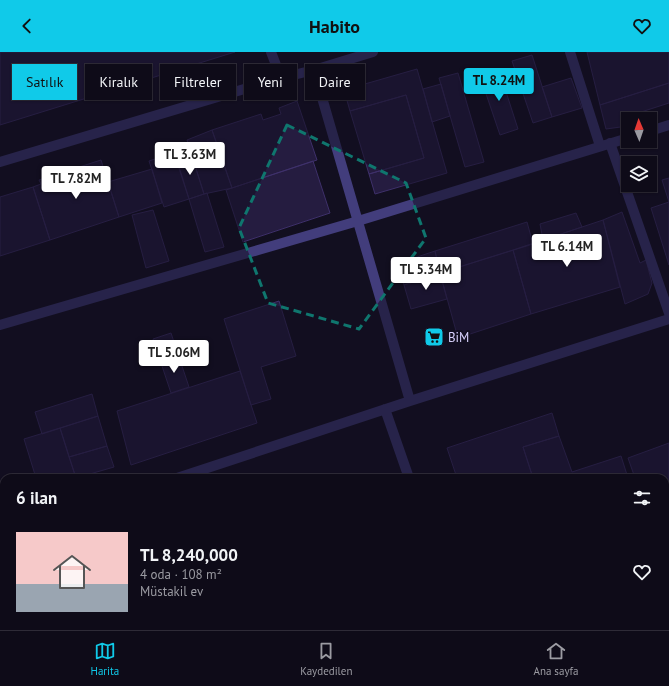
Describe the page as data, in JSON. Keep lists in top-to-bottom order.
{
  "places": {
    "supermarket": ["BiM"]
  },
  "north": "top",
  "page": {
    "header": "Habito",
    "chip": [
      "Satılık",
      "Kiralık",
      "Filtreler",
      "Yeni",
      "Daire"
    ],
    "price": [
      "TL 8.24M",
      "TL 3.63M",
      "TL 7.82M",
      "TL 6.14M",
      "TL 5.34M",
      "TL 5.06M"
    ],
    "heading": "6 ilan",
    "list": [
      {
        "name": "TL 8,240,000",
        "note": "4 oda · 108 m² · Müstakil ev"
      }
    ],
    "tabs": ["Harita", "Kaydedilen", "Ana sayfa"]
  }
}
